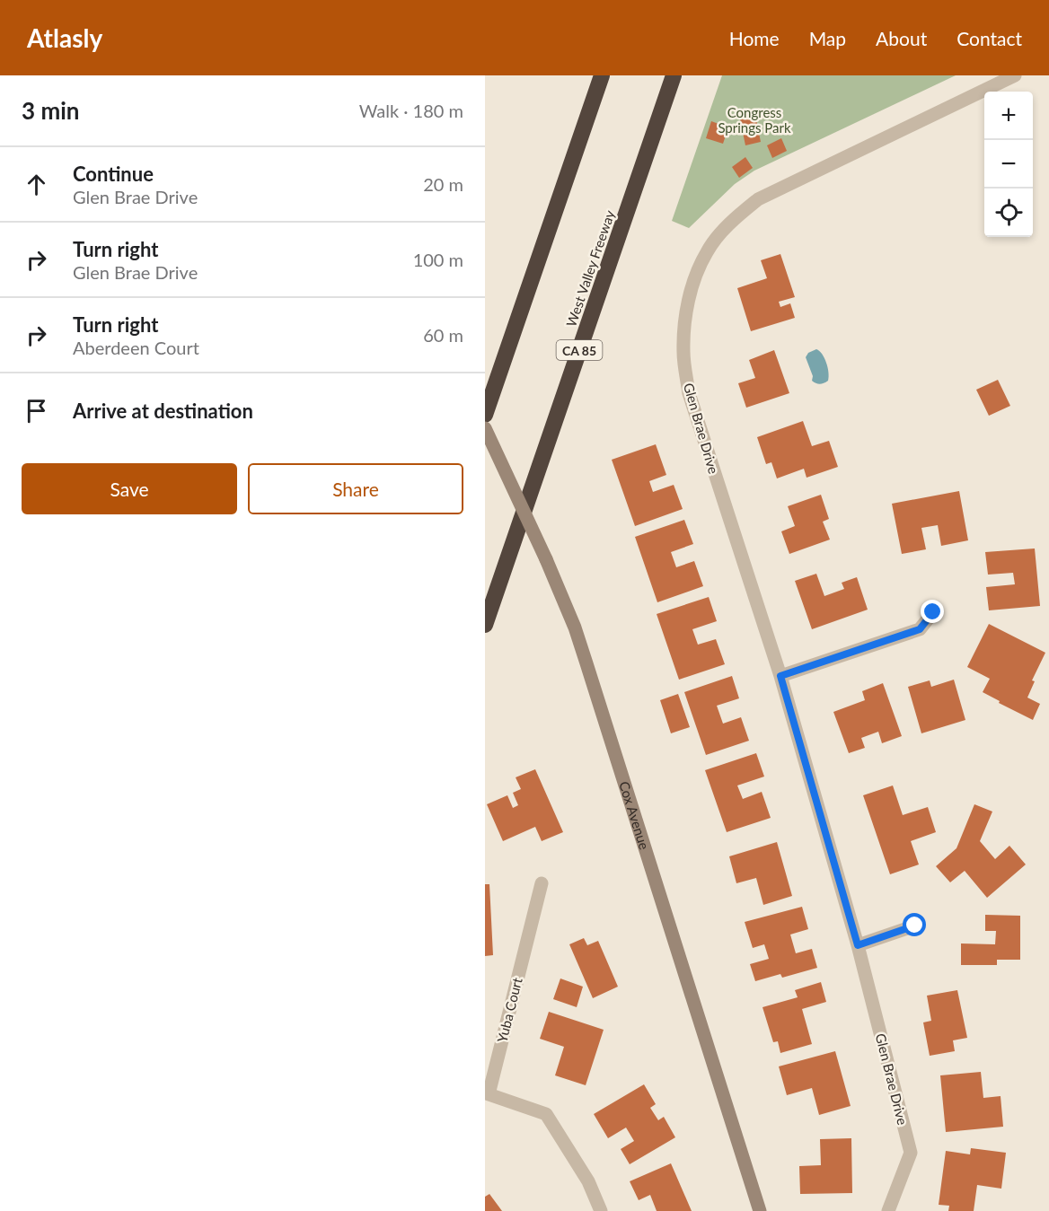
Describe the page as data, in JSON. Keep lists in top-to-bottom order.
{
  "streets": {
    "highway": ["West Valley Freeway", "CA 85"],
    "main road": ["Cox Avenue"],
    "street": ["Glen Brae Drive", "Yuba Court"]
  },
  "parks": ["Congress Springs Park"],
  "page": {
    "header": "Atlasly",
    "nav": [
      "Home",
      "Map",
      "About",
      "Contact"
    ],
    "heading": ["3 min", "Walk · 180 m"],
    "map_buttons": ["+", "−"],
    "list": [
      ["Continue", "Glen Brae Drive", "20 m"],
      ["Turn right", "Glen Brae Drive", "100 m"],
      ["Turn right", "Aberdeen Court", "60 m"],
      "Arrive at destination"
    ],
    "buttons": ["Save", "Share"]
  }
}
